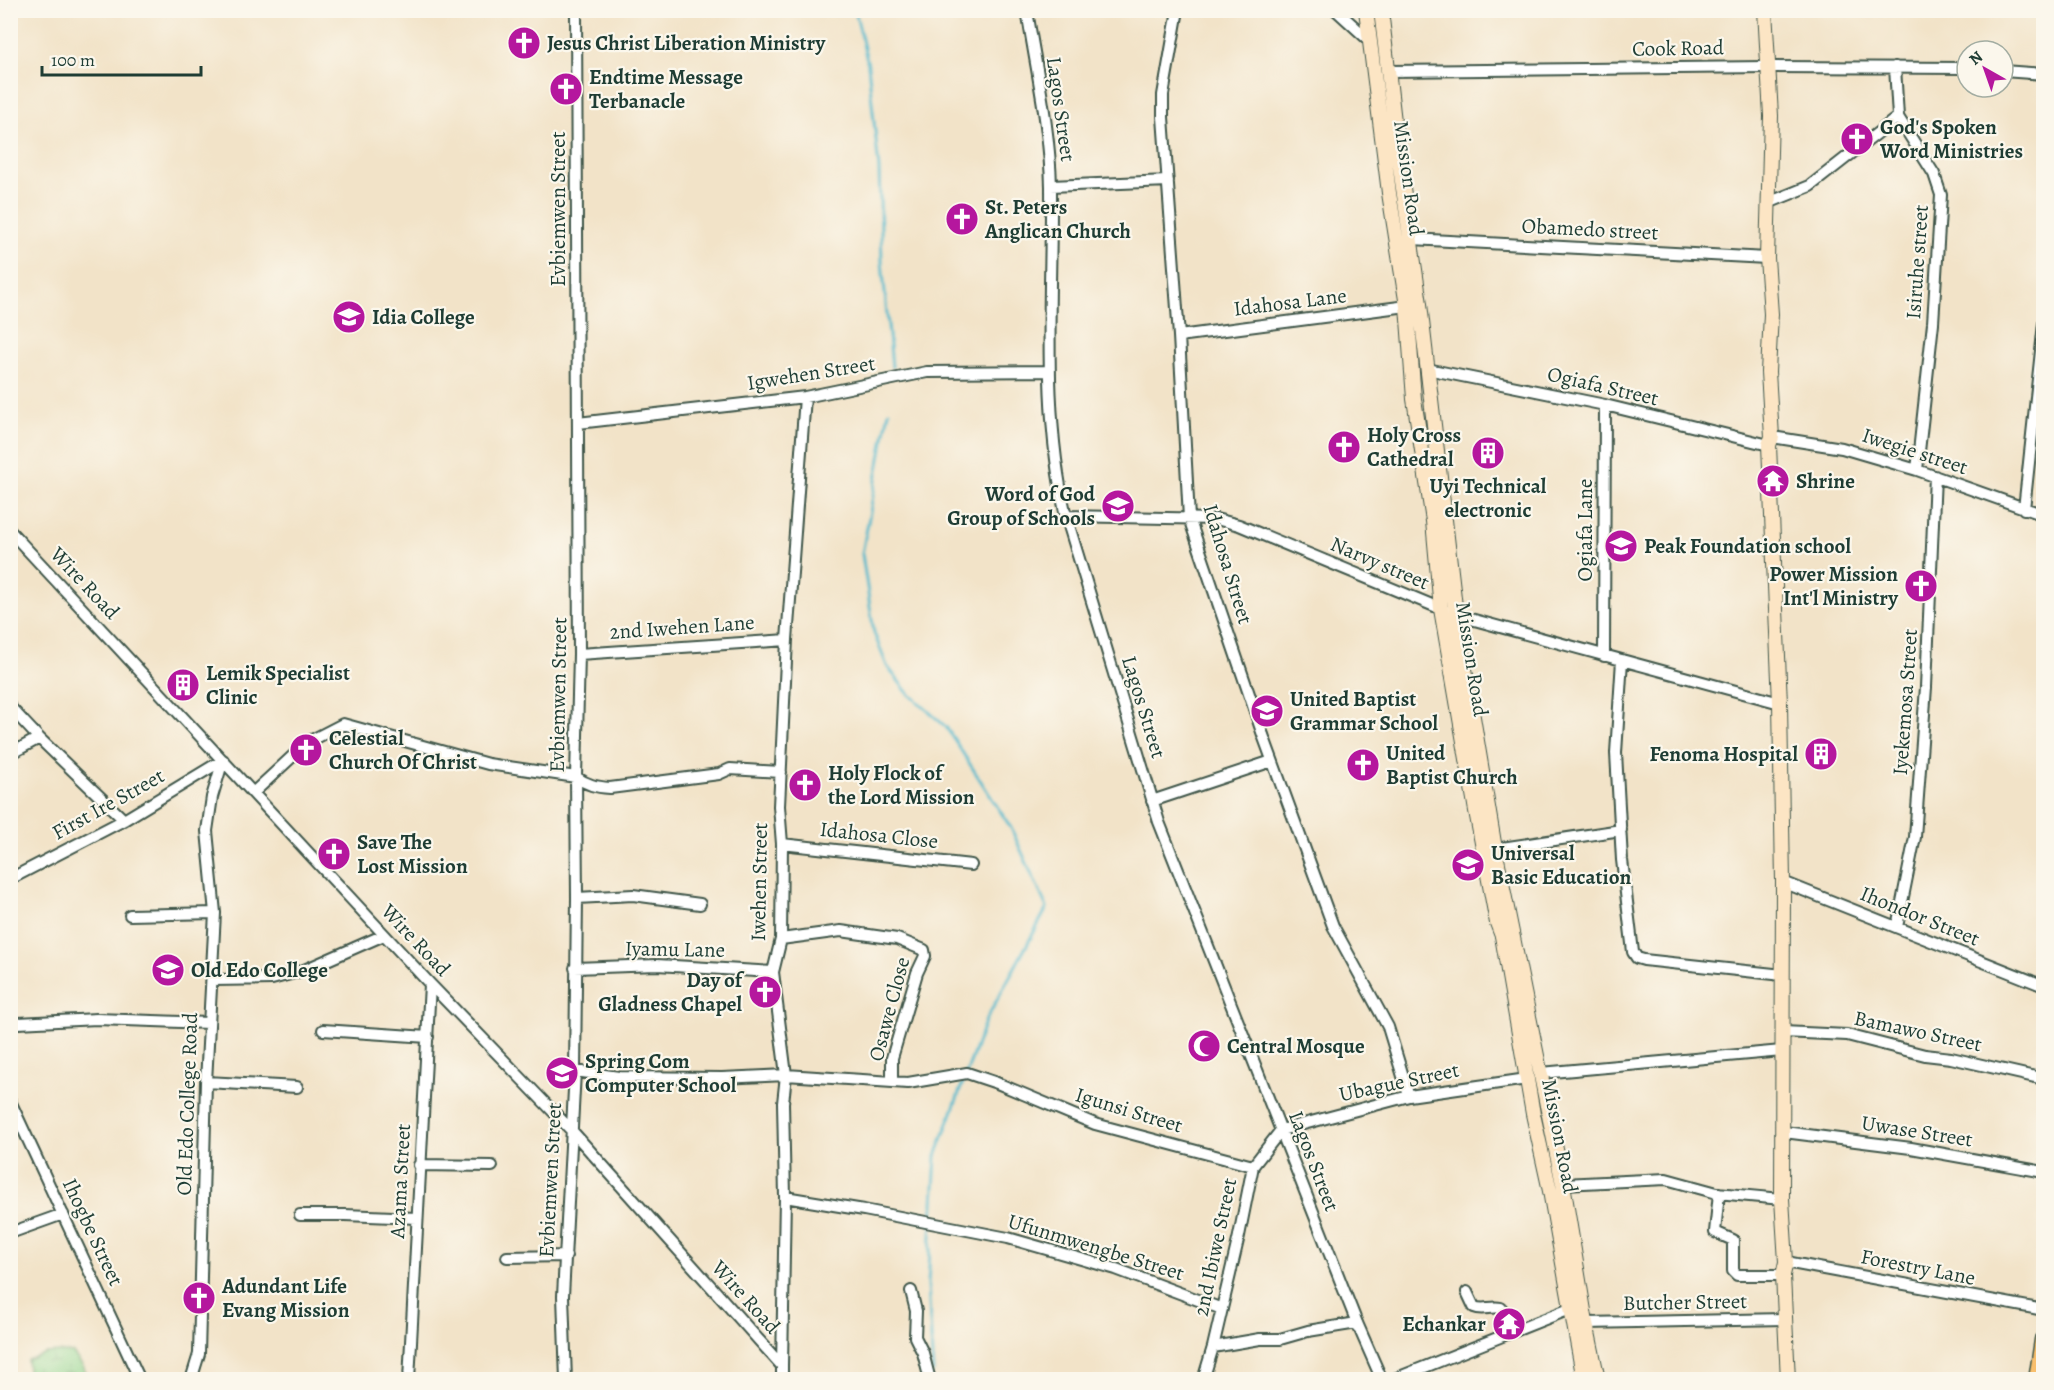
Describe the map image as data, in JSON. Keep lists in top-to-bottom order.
{
  "streets": {
    "street": [
      "Cook Road",
      "Lagos Street",
      "Mission Road",
      "Evbiemwen Street",
      "Obamedo street",
      "Isiruhe street",
      "Idahosa Lane",
      "Igwehen Street",
      "Ogiafa Street",
      "Iwegie street",
      "Ogiafa Lane",
      "Narvy street",
      "Idahosa Street",
      "Wire Road",
      "2nd Iwehen Lane",
      "Iyekemosa Street",
      "First Ire Street",
      "Idahosa Close",
      "Iwehen Street",
      "Ihondor Street",
      "Iyamu Lane",
      "Osawe Close",
      "Bamawo Street",
      "Ubague Street",
      "Old Edo College Road",
      "Igunsi Street",
      "Uwase Street",
      "Azama Street",
      "Ihogbe Street",
      "Ufunmwengbe Street",
      "2nd Ibiwe Street",
      "Forestry Lane",
      "Butcher Street"
    ]
  },
  "crossings": [
    ["Cook Road", "Mission Road"],
    ["Cook Road", "Isiruhe street"],
    ["Lagos Street", "Igwehen Street"],
    ["Lagos Street", "Narvy street"],
    ["Lagos Street", "Ubague Street"],
    ["Lagos Street", "2nd Ibiwe Street"],
    ["Mission Road", "Obamedo street"],
    ["Mission Road", "Idahosa Lane"],
    ["Mission Road", "Ogiafa Street"],
    ["Mission Road", "Narvy street"],
    ["Mission Road", "Ubague Street"],
    ["Mission Road", "Butcher Street"],
    ["Evbiemwen Street", "Igwehen Street"],
    ["Evbiemwen Street", "Wire Road"],
    ["Evbiemwen Street", "2nd Iwehen Lane"],
    ["Evbiemwen Street", "Iyamu Lane"],
    ["Isiruhe street", "Iwegie street"],
    ["Idahosa Lane", "Idahosa Street"],
    ["Igwehen Street", "Iwehen Street"],
    ["Ogiafa Street", "Iwegie street"],
    ["Ogiafa Street", "Ogiafa Lane"],
    ["Iwegie street", "Iyekemosa Street"],
    ["Ogiafa Lane", "Narvy street"],
    ["Narvy street", "Idahosa Street"],
    ["Idahosa Street", "Ubague Street"],
    ["Wire Road", "First Ire Street"],
    ["Wire Road", "Iwehen Street"],
    ["Wire Road", "Old Edo College Road"],
    ["Wire Road", "Azama Street"],
    ["2nd Iwehen Lane", "Iwehen Street"],
    ["Iyekemosa Street", "Ihondor Street"],
    ["First Ire Street", "Old Edo College Road"],
    ["Idahosa Close", "Iwehen Street"],
    ["Iwehen Street", "Iyamu Lane"],
    ["Iwehen Street", "Osawe Close"],
    ["Iwehen Street", "Ufunmwengbe Street"],
    ["Osawe Close", "Igunsi Street"],
    ["Ubague Street", "2nd Ibiwe Street"],
    ["Igunsi Street", "2nd Ibiwe Street"],
    ["Ufunmwengbe Street", "2nd Ibiwe Street"]
  ],
  "places": {
    "church": [
      "Jesus Christ Liberation Ministry",
      "Endtime Message Terbanacle",
      "God's Spoken Word Ministries",
      "St. Peters Anglican Church",
      "Holy Cross Cathedral",
      "Power Mission Int'l Ministry",
      "Celestial Church Of Christ",
      "United Baptist Church",
      "Holy Flock of the Lord Mission",
      "Save The Lost Mission",
      "Day of Gladness Chapel",
      "Adundant Life Evang Mission"
    ],
    "school or university": [
      "Idia College",
      "Word of God Group of Schools",
      "Peak Foundation school",
      "United Baptist Grammar School",
      "Universal Basic Education",
      "Old Edo College",
      "Spring Com Computer School"
    ],
    "building": ["Uyi Technical electronic", "Lemik Specialist Clinic", "Fenoma Hospital"],
    "temple": ["Shrine", "Echankar"],
    "mosque": ["Central Mosque"]
  },
  "scale_bar": "100 m",
  "north": "top left"
}
